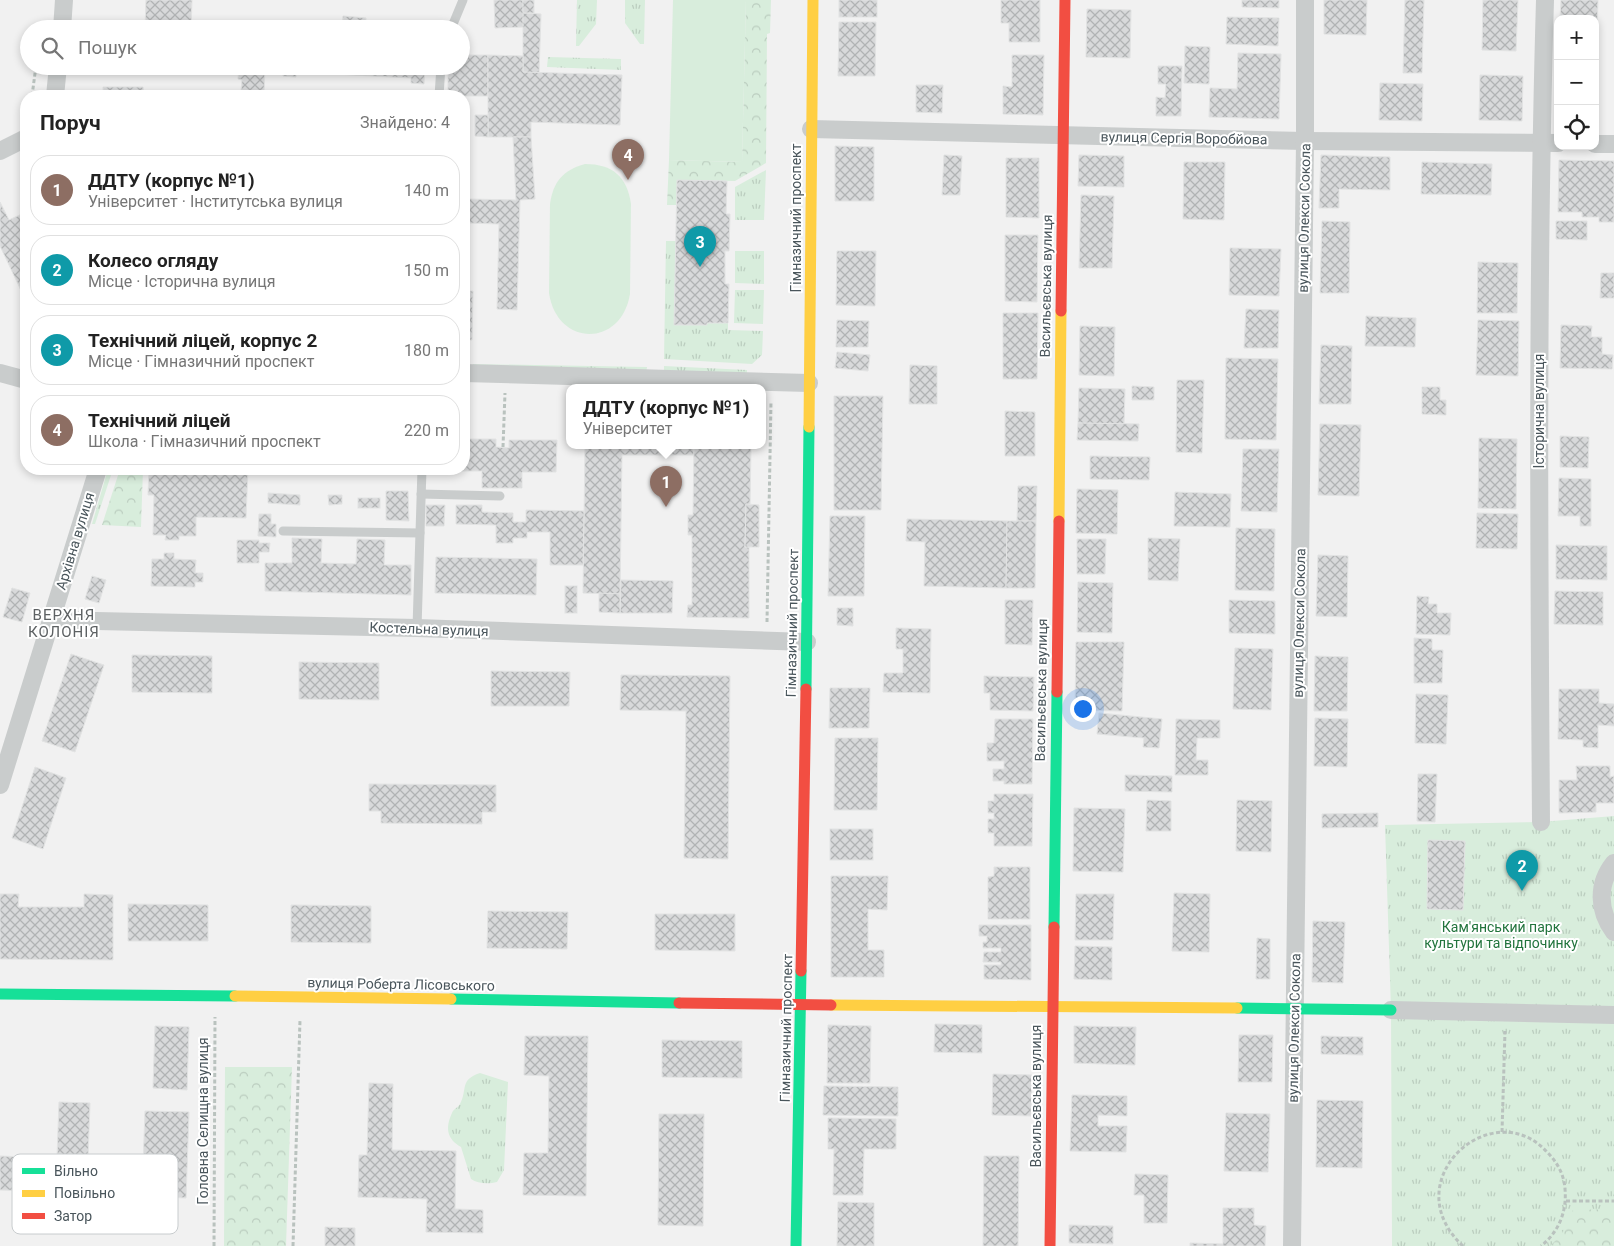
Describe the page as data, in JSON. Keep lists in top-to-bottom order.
{
  "streets": {
    "street": [
      "вулиця Сергія Воробйова",
      "Гімназичний проспект",
      "вулиця Олекси Сокола",
      "Васильєвська вулиця",
      "Історична вулиця",
      "Архівна вулиця",
      "Костельна вулиця",
      "вулиця Роберта Лісовського"
    ],
    "path": ["Головна Селищна вулиця"]
  },
  "crossings": [
    ["вулиця Сергія Воробйова", "Гімназичний проспект"],
    ["вулиця Сергія Воробйова", "вулиця Олекси Сокола"],
    ["вулиця Сергія Воробйова", "Васильєвська вулиця"],
    ["вулиця Сергія Воробйова", "Історична вулиця"],
    ["Гімназичний проспект", "Костельна вулиця"],
    ["Гімназичний проспект", "вулиця Роберта Лісовського"],
    ["вулиця Олекси Сокола", "вулиця Роберта Лісовського"],
    ["Васильєвська вулиця", "вулиця Роберта Лісовського"],
    ["Архівна вулиця", "Костельна вулиця"],
    ["вулиця Роберта Лісовського", "Головна Селищна вулиця"]
  ],
  "districts": ["ВЕРХНЯ КОЛОНІЯ"],
  "parks": ["Кам'янський парк культури та відпочинку"],
  "legend": ["Вільно", "Повільно", "Затор"],
  "page": {
    "map_buttons": ["+", "−"],
    "search": "Пошук",
    "heading": ["Поруч", "Знайдено: 4"],
    "pins": [
      "4",
      "3",
      "1",
      "2"
    ],
    "list": [
      {
        "mark": "1",
        "name": "ДДТУ (корпус №1)",
        "note": "Університет · Інститутська вулиця",
        "value": "140 m"
      },
      {
        "mark": "2",
        "name": "Колесо огляду",
        "note": "Місце · Історична вулиця",
        "value": "150 m"
      },
      {
        "mark": "3",
        "name": "Технічний ліцей, корпус 2",
        "note": "Місце · Гімназичний проспект",
        "value": "180 m"
      },
      {
        "mark": "4",
        "name": "Технічний ліцей",
        "note": "Школа · Гімназичний проспект",
        "value": "220 m"
      }
    ],
    "popup": ["ДДТУ (корпус №1)", "Університет"]
  }
}
